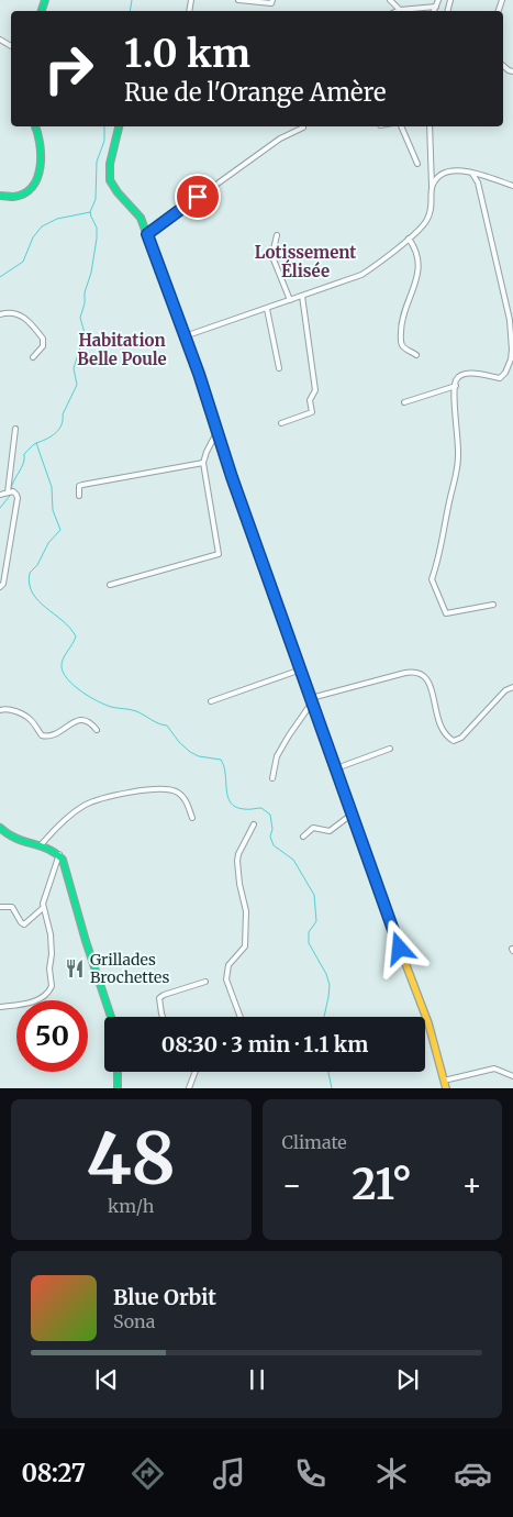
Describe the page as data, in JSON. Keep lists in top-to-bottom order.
{
  "districts": ["Lotissement Élisée", "Habitation Belle Poule"],
  "places": {
    "restaurant": ["Grillades Brochettes"]
  },
  "page": {
    "turn": ["1.0 km", "Rue de l'Orange Amère"],
    "limit": "50",
    "trip": "08:30 · 3 min · 1.1 km",
    "tile": [
      ["48", "km/h"],
      "Climate"
    ],
    "heat": ["−", "21°", "+"],
    "song": ["Blue Orbit", "Sona"],
    "tabs": "08:27"
  }
}
